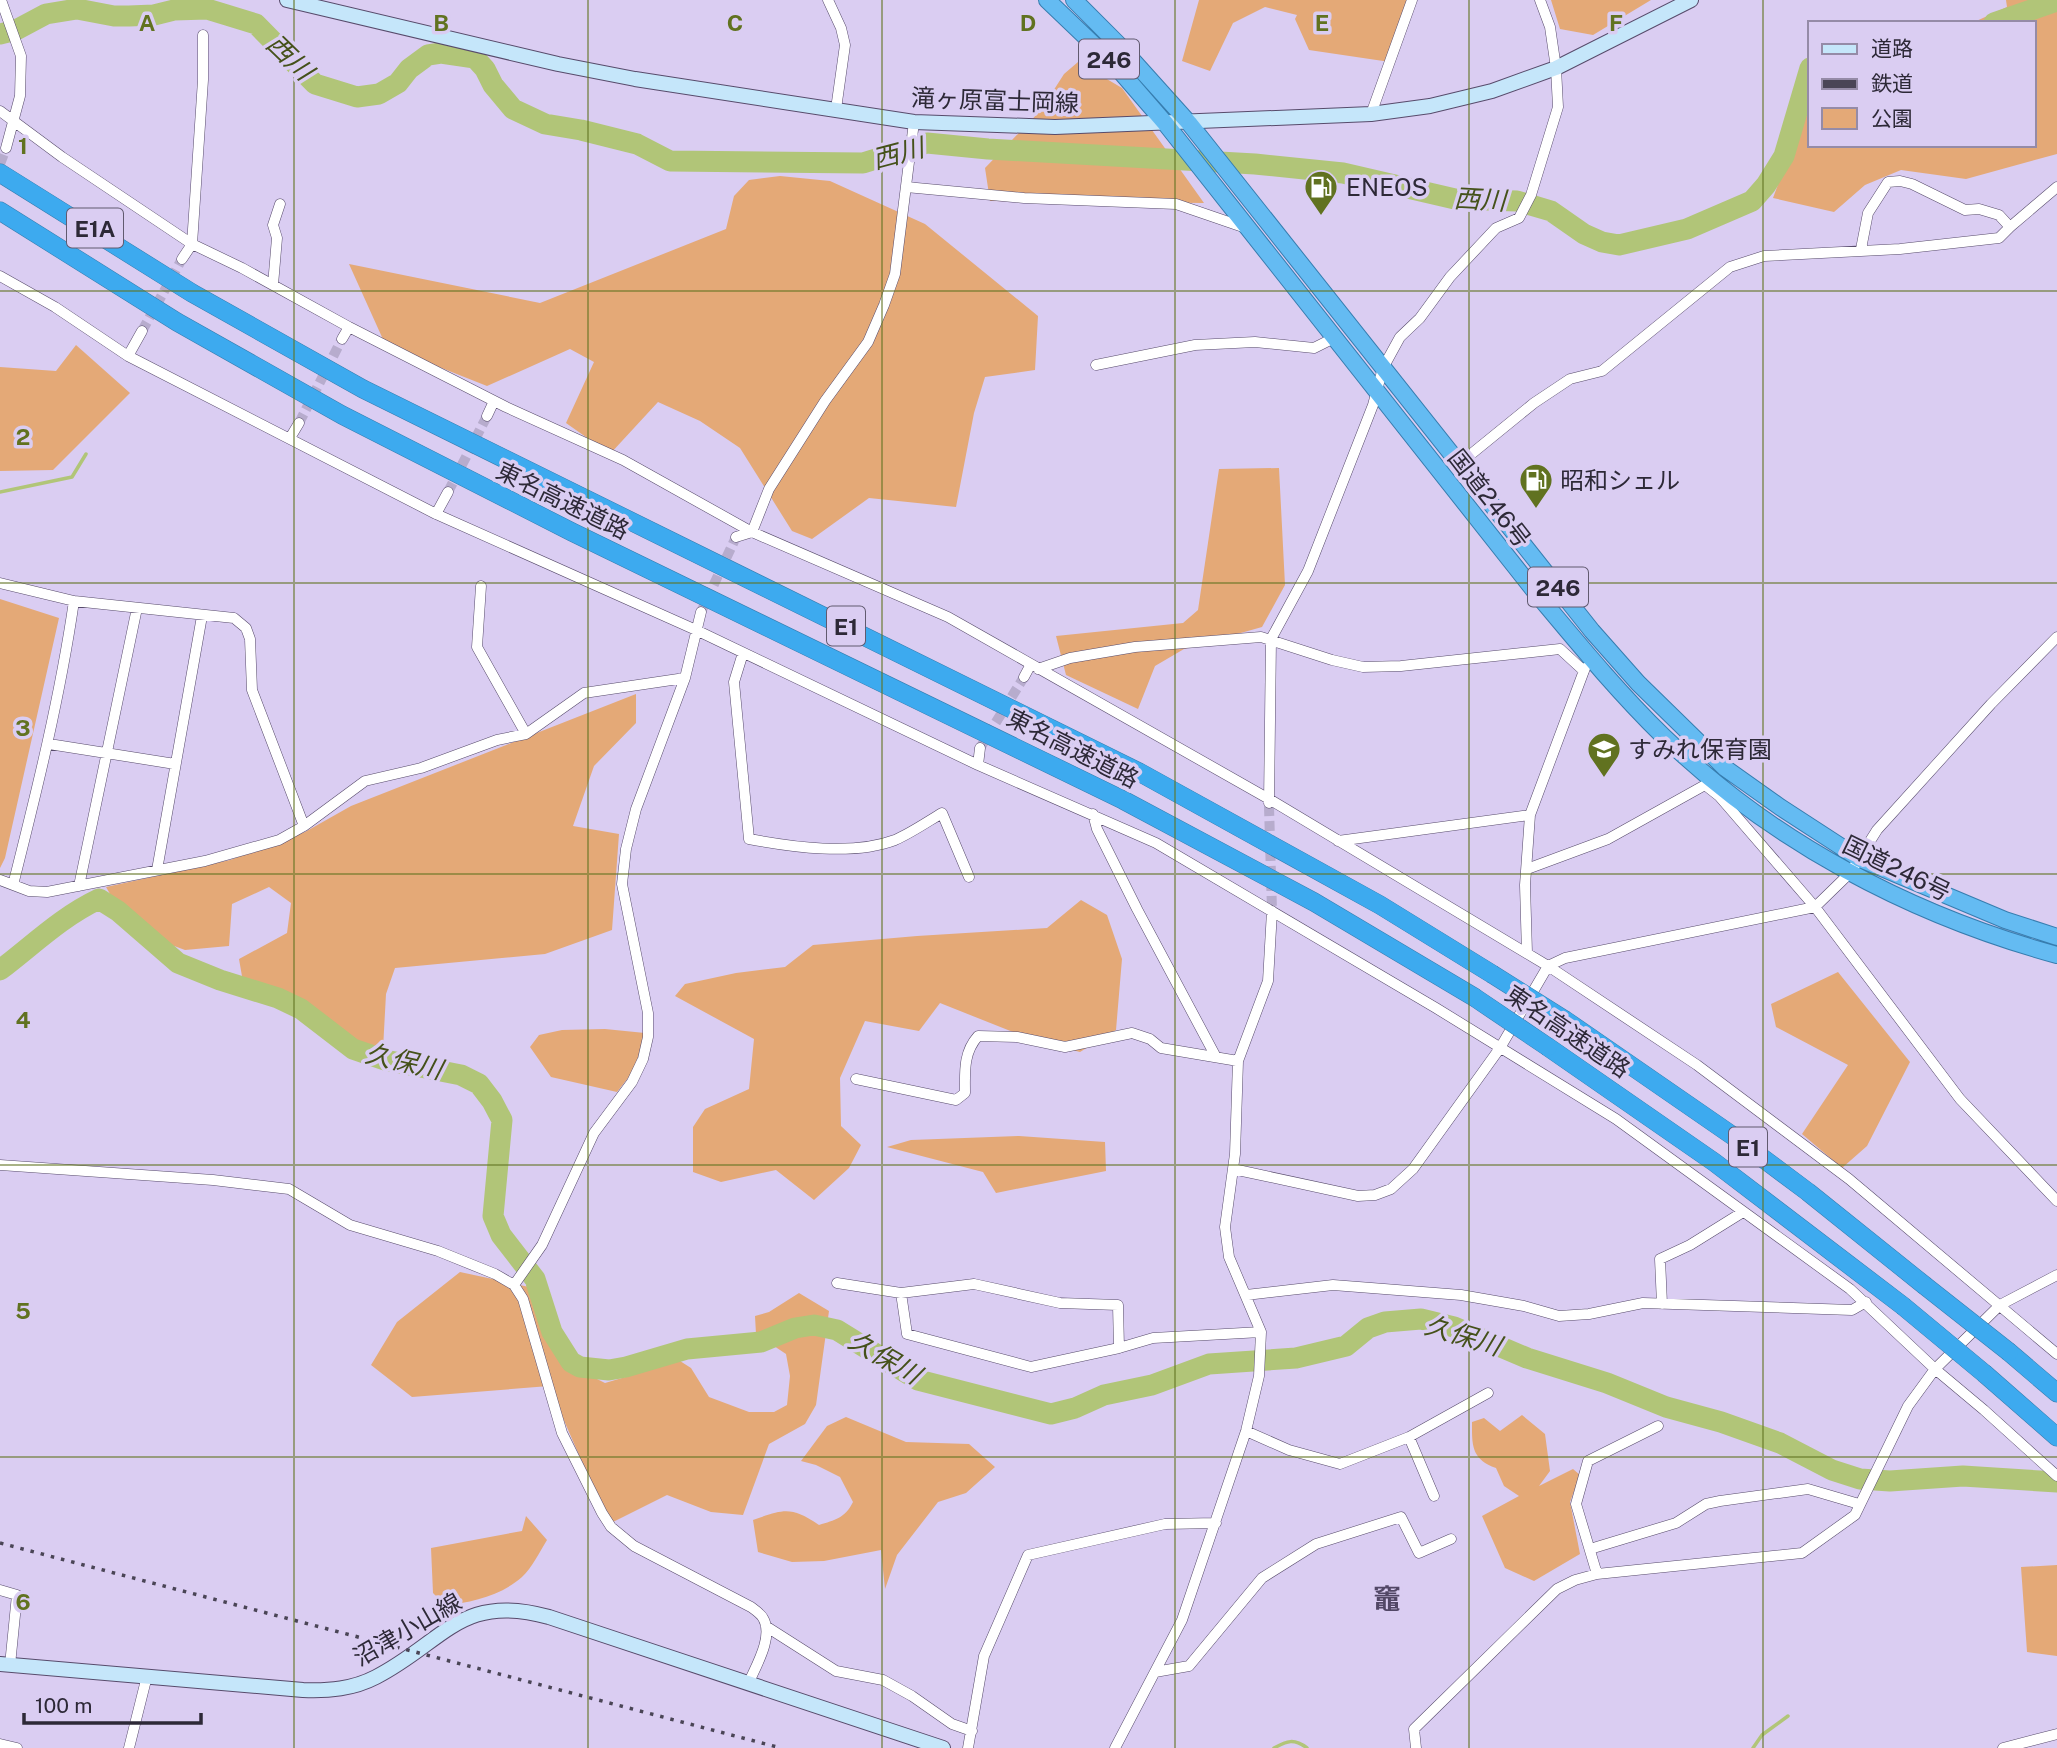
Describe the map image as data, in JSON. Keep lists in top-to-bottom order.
{
  "streets": {
    "highway": [
      "246",
      "E1A",
      "国道246号",
      "東名高速道路",
      "E1"
    ],
    "main road": ["滝ヶ原富士岡線", "沼津小山線"]
  },
  "crossings": [
    ["滝ヶ原富士岡線", "国道246号"],
    ["E1A", "東名高速道路"]
  ],
  "districts": ["竈"],
  "water": ["西川", "久保川"],
  "places": {
    "fuel station": ["ENEOS", "昭和シェル"],
    "school or university": ["すみれ保育園"]
  },
  "legend": ["道路", "鉄道", "公園"],
  "scale_bar": "100 m",
  "grid": {
    "columns": [
      "A",
      "B",
      "C",
      "D",
      "E",
      "F"
    ],
    "rows": [
      "1",
      "2",
      "3",
      "4",
      "5",
      "6"
    ]
  }
}
